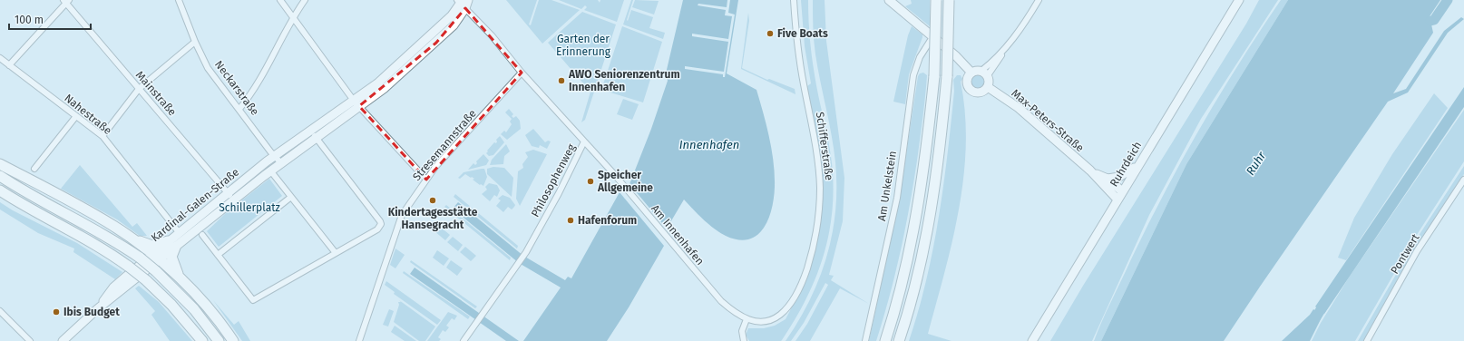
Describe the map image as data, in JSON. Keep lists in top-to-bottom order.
{
  "streets": {
    "main road": ["Max-Peters-Straße", "Ruhrdeich", "Kardinal-Galen-Straße"],
    "street": [
      "Neckarstraße",
      "Mainstraße",
      "Nahestraße",
      "Stresemannstraße",
      "Schifferstraße",
      "Philosophenweg",
      "Am Unkelstein",
      "Am Innenhafen",
      "Pontwert"
    ]
  },
  "crossings": [
    ["Neckarstraße", "Kardinal-Galen-Straße"],
    ["Mainstraße", "Kardinal-Galen-Straße"],
    ["Nahestraße", "Kardinal-Galen-Straße"],
    ["Max-Peters-Straße", "Ruhrdeich"],
    ["Stresemannstraße", "Philosophenweg"],
    ["Schifferstraße", "Am Innenhafen"],
    ["Philosophenweg", "Kardinal-Galen-Straße"],
    ["Philosophenweg", "Am Innenhafen"]
  ],
  "water": ["Innenhafen", "Ruhr"],
  "parks": ["Garten der Erinnerung", "Schillerplatz"],
  "places": [
    "Five Boats",
    "AWO Seniorenzentrum Innenhafen",
    "Speicher Allgemeine",
    "Kindertagesstätte Hansegracht",
    "Hafenforum",
    "Ibis Budget"
  ],
  "scale_bar": "100 m"
}
